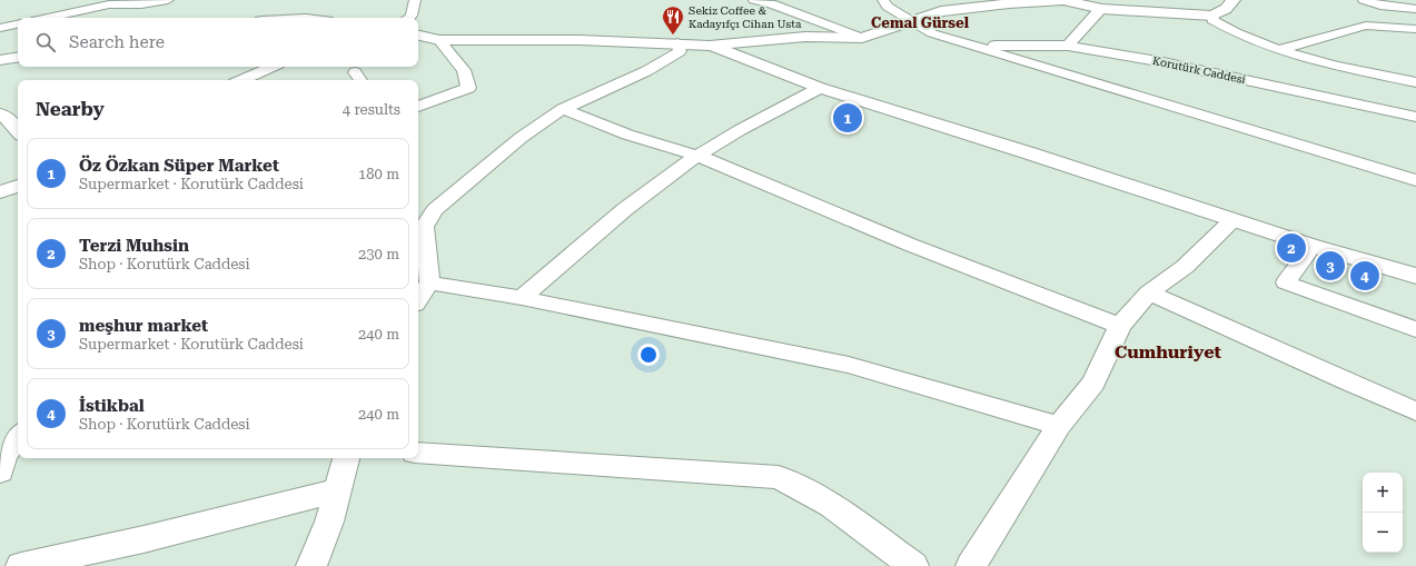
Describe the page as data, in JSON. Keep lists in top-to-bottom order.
{
  "streets": {
    "street": ["Korutürk Caddesi"]
  },
  "districts": ["Cemal Gürsel", "Cumhuriyet"],
  "places": {
    "restaurant": ["Sekiz Coffee & Kadayıfçı Cihan Usta"]
  },
  "page": {
    "search": "Search here",
    "heading": ["Nearby", "4 results"],
    "pins": [
      "1",
      "2",
      "3",
      "4"
    ],
    "list": [
      {
        "mark": "1",
        "name": "Öz Özkan Süper Market",
        "note": "Supermarket · Korutürk Caddesi",
        "value": "180 m"
      },
      {
        "mark": "2",
        "name": "Terzi Muhsin",
        "note": "Shop · Korutürk Caddesi",
        "value": "230 m"
      },
      {
        "mark": "3",
        "name": "meşhur market",
        "note": "Supermarket · Korutürk Caddesi",
        "value": "240 m"
      },
      {
        "mark": "4",
        "name": "İstikbal",
        "note": "Shop · Korutürk Caddesi",
        "value": "240 m"
      }
    ],
    "map_buttons": ["+", "−"]
  }
}
